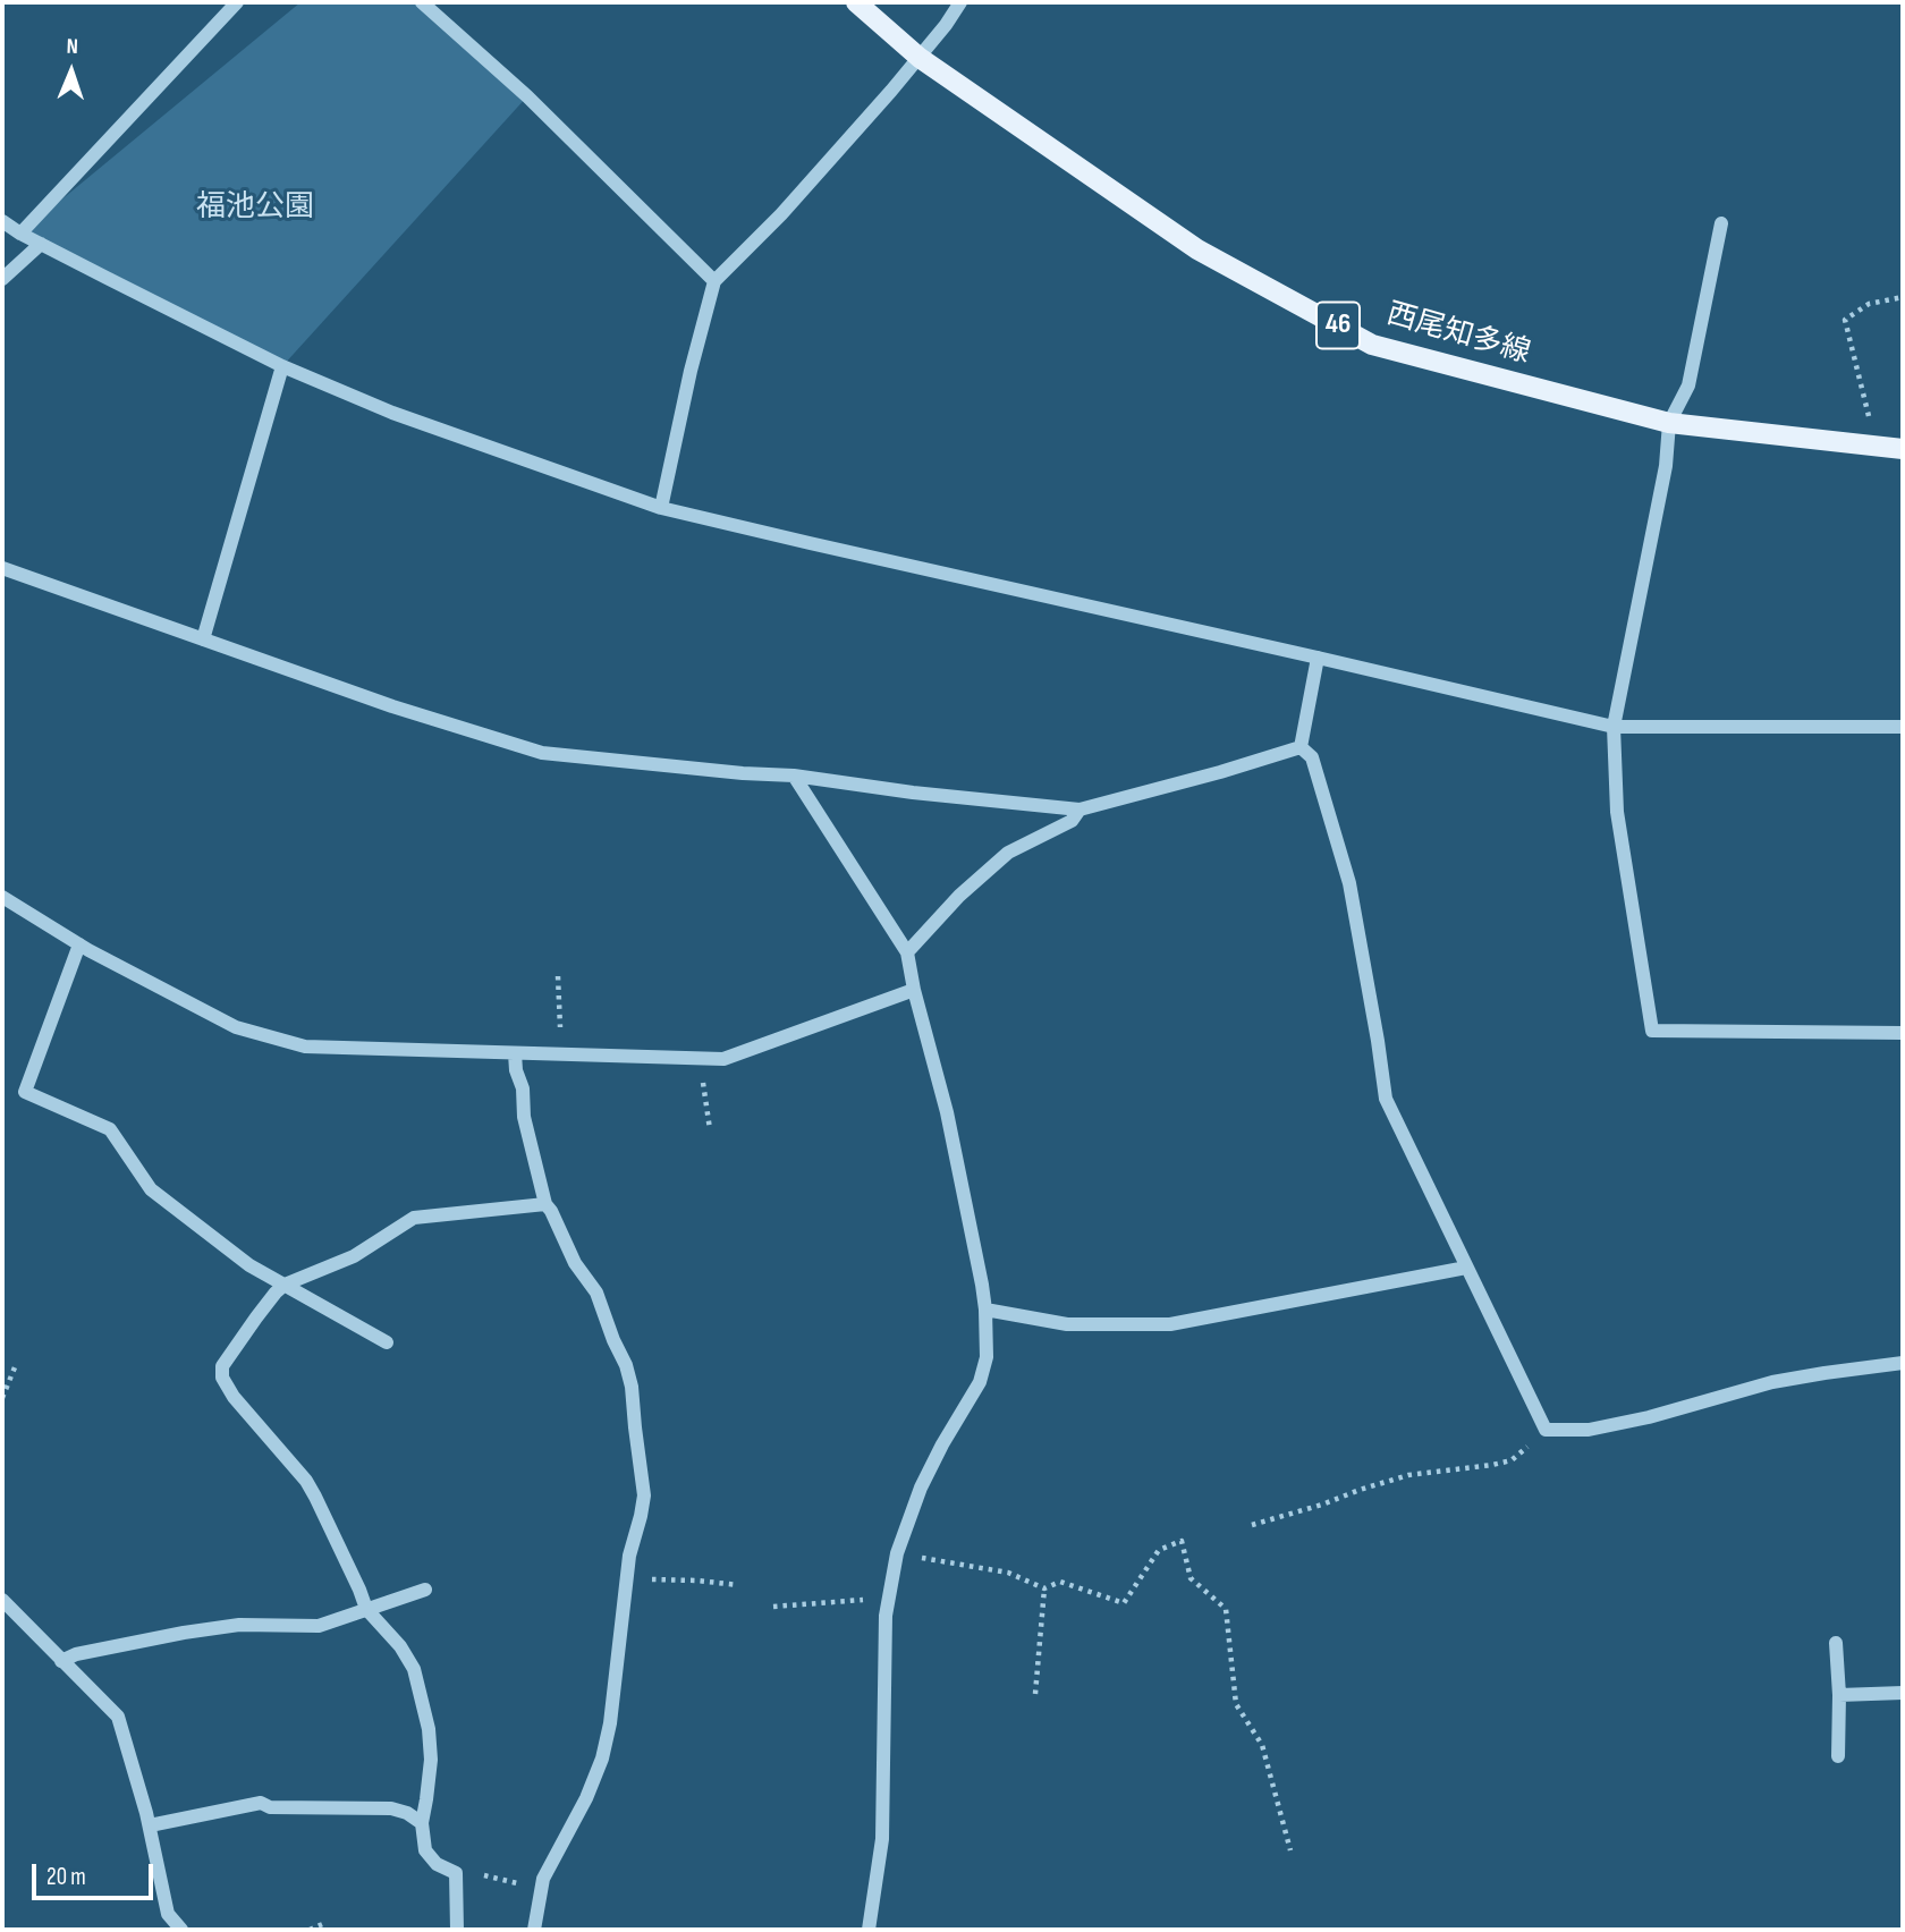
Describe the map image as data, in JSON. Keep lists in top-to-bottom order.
{
  "streets": {
    "main road": ["46", "西尾知多線"]
  },
  "parks": ["福池公園"],
  "scale_bar": "20 m",
  "north": "top"
}
